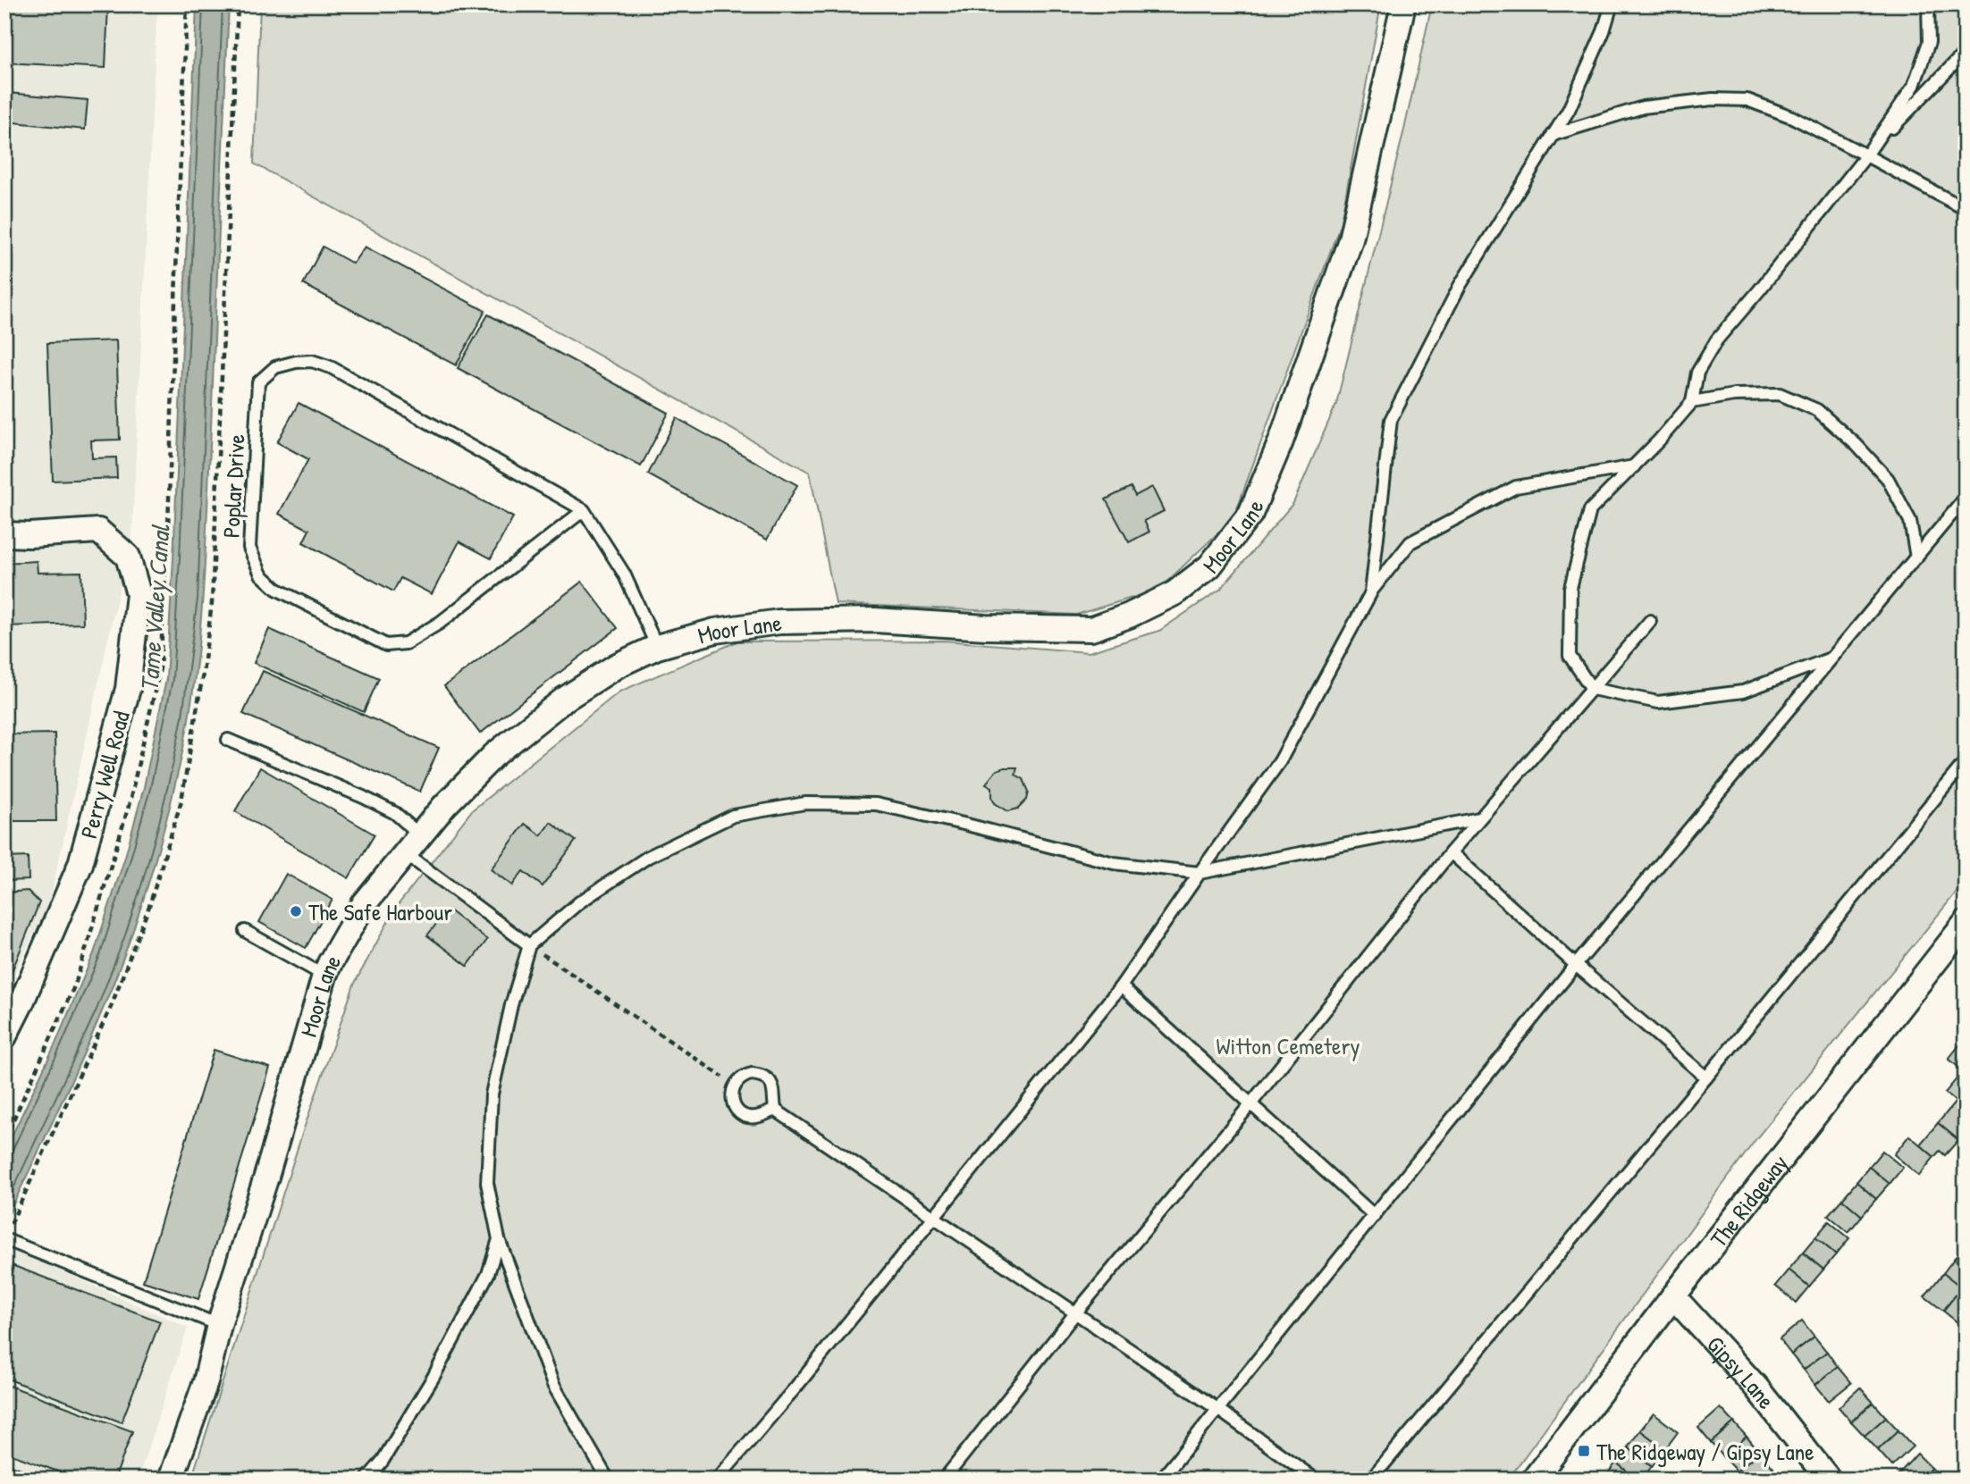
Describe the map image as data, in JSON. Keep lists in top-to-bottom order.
{
  "streets": {
    "street": [
      "Moor Lane",
      "Perry Well Road",
      "The Ridgeway",
      "Gipsy Lane"
    ],
    "lane": ["Poplar Drive"]
  },
  "crossings": [
    ["Poplar Drive", "Moor Lane"],
    ["The Ridgeway", "Gipsy Lane"]
  ],
  "water": ["Tame Valley Canal"],
  "parks": ["Witton Cemetery"],
  "places": {
    "other": ["The Safe Harbour"],
    "transit": ["The Ridgeway / Gipsy Lane"]
  }
}
